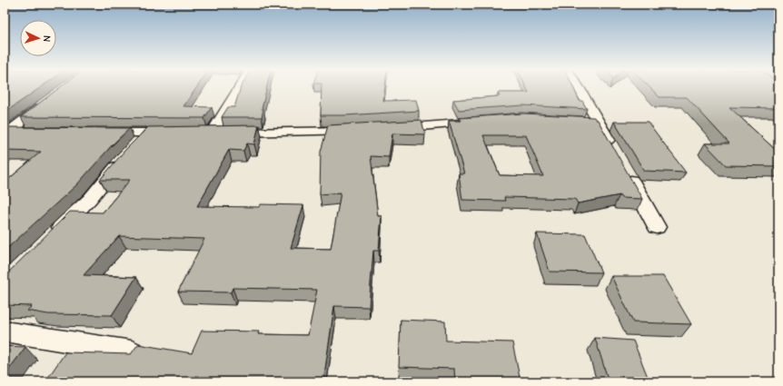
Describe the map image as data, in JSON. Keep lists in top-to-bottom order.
{
  "north": "right"
}
